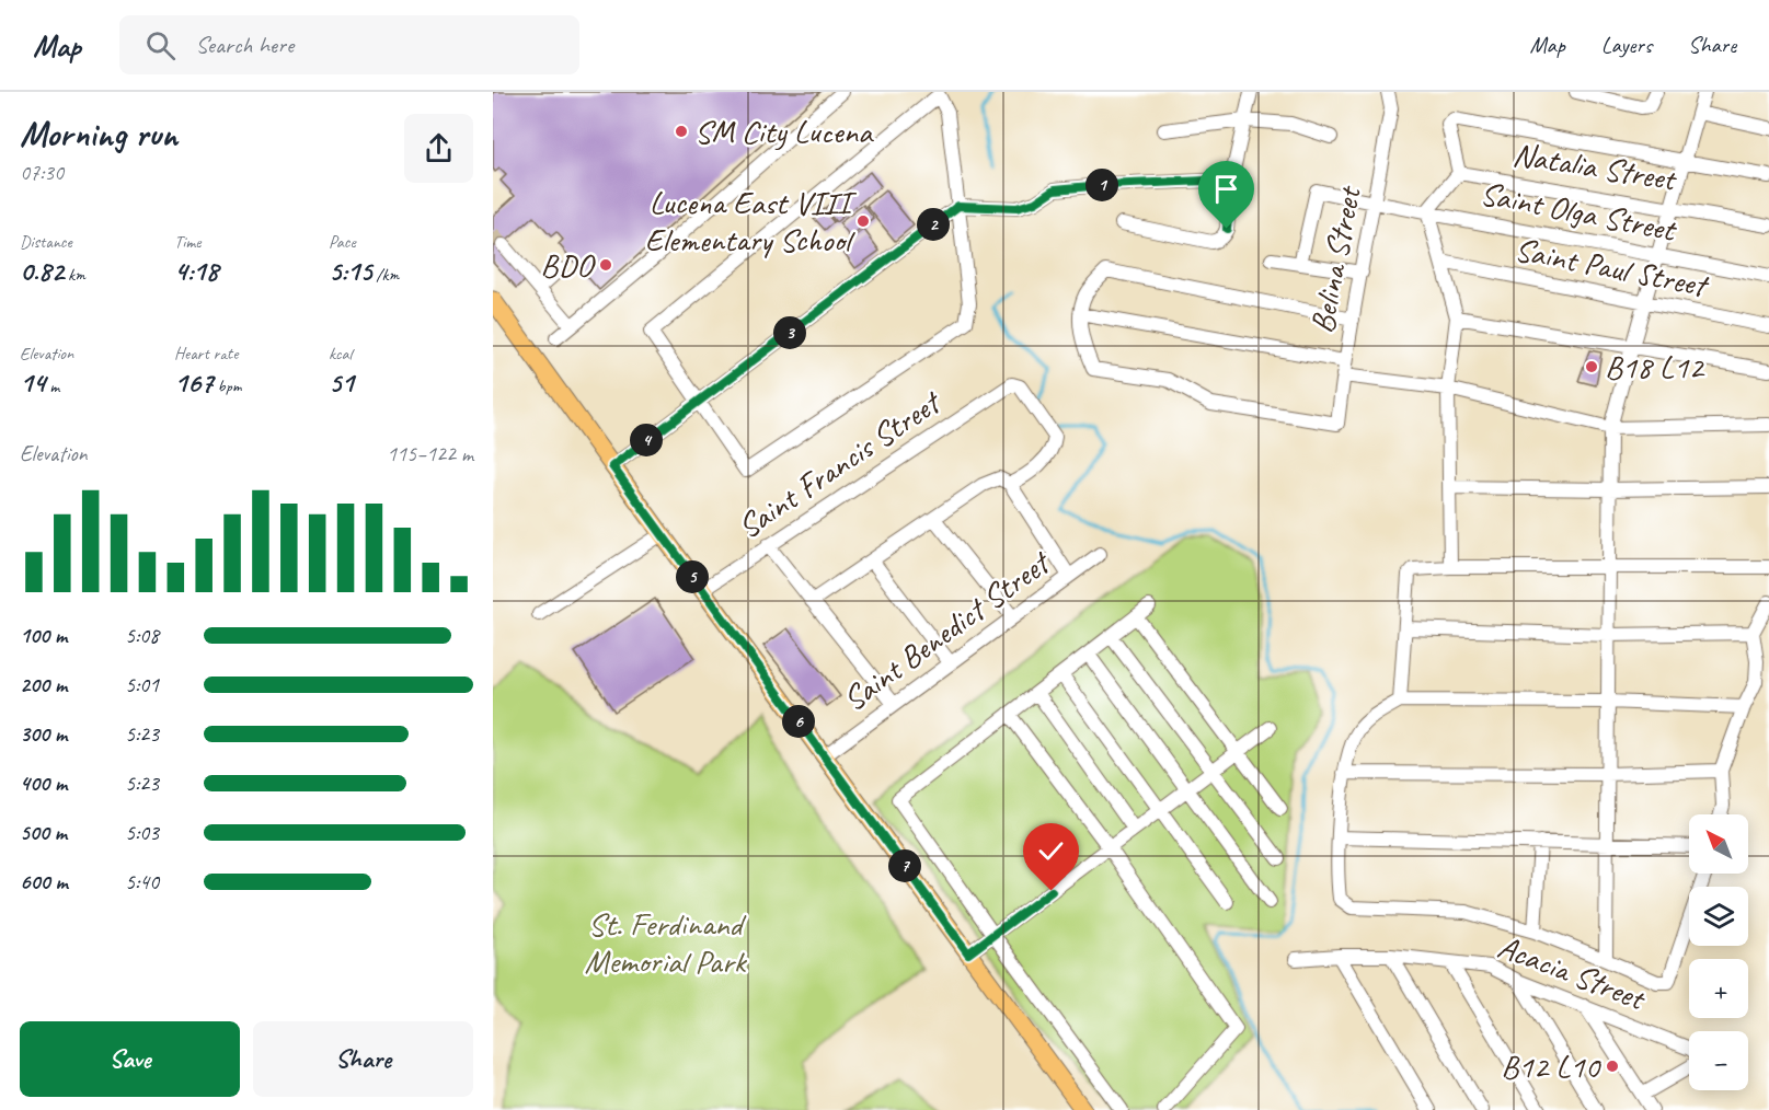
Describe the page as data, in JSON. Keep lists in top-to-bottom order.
{
  "streets": {
    "street": [
      "Natalia Street",
      "Saint Olga Street",
      "Belina Street",
      "Saint Paul Street",
      "Saint Francis Street",
      "Saint Benedict Street",
      "Acacia Street"
    ]
  },
  "crossings": [
    ["Saint Olga Street", "Belina Street"]
  ],
  "parks": ["St. Ferdinand Memorial Park"],
  "places": [
    "SM City Lucena",
    "Lucena East VIII Elementary School",
    "BDO",
    "B18 L12",
    "B12 L10"
  ],
  "north": "top left",
  "page": {
    "header": "Map",
    "search": "Search here",
    "nav": ["Map", "Layers", "Share"],
    "heading": ["Morning run", "07:30"],
    "pins": [
      "1",
      "2",
      "3",
      "4",
      "5",
      "6",
      "7"
    ],
    "stats": [
      ["Distance", "0.82 km"],
      ["Time", "4:18"],
      ["Pace", "5:15 /km"],
      ["Elevation", "14 m"],
      ["Heart rate", "167 bpm"],
      ["kcal", "51"]
    ],
    "chart": ["Elevation", "115–122 m"],
    "list": [
      {
        "name": "100 m",
        "note": "5:08"
      },
      {
        "name": "200 m",
        "note": "5:01"
      },
      {
        "name": "300 m",
        "note": "5:23"
      },
      {
        "name": "400 m",
        "note": "5:23"
      },
      {
        "name": "500 m",
        "note": "5:03"
      },
      {
        "name": "600 m",
        "note": "5:40"
      }
    ],
    "map_buttons": ["+", "−"],
    "buttons": ["Save", "Share"]
  }
}
